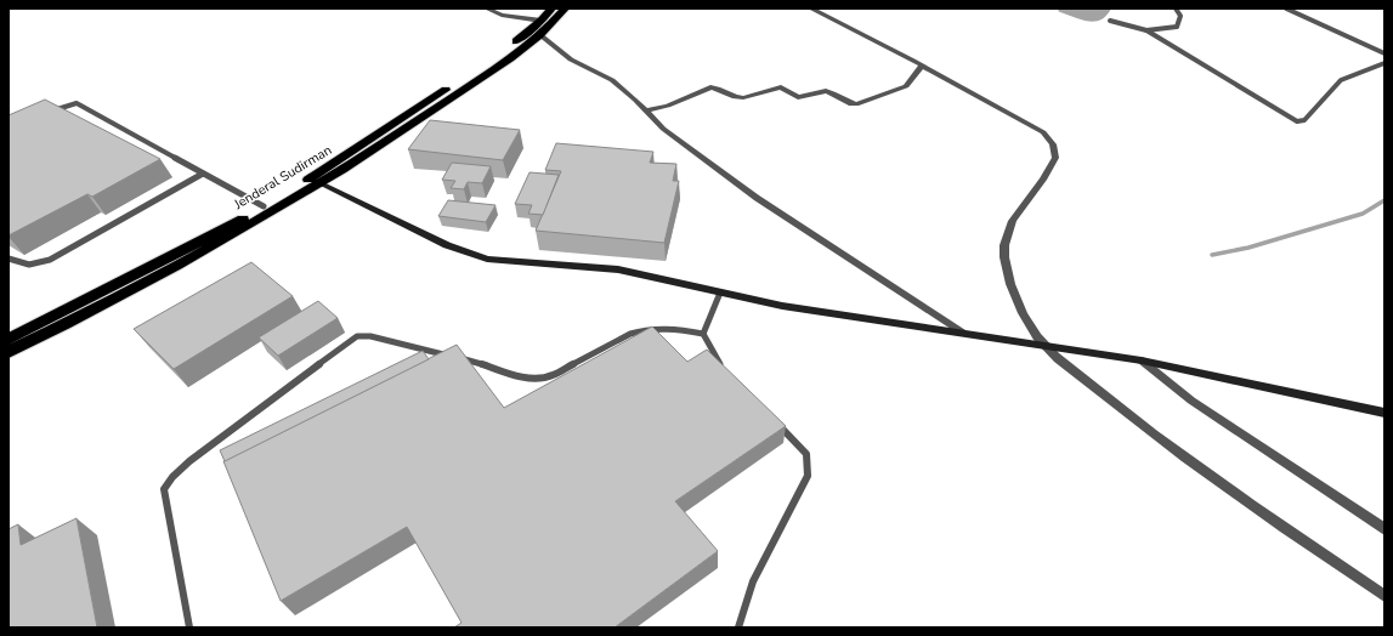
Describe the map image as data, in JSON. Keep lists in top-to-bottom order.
{
  "streets": {
    "highway": ["Jenderal Sudirman"]
  }
}
